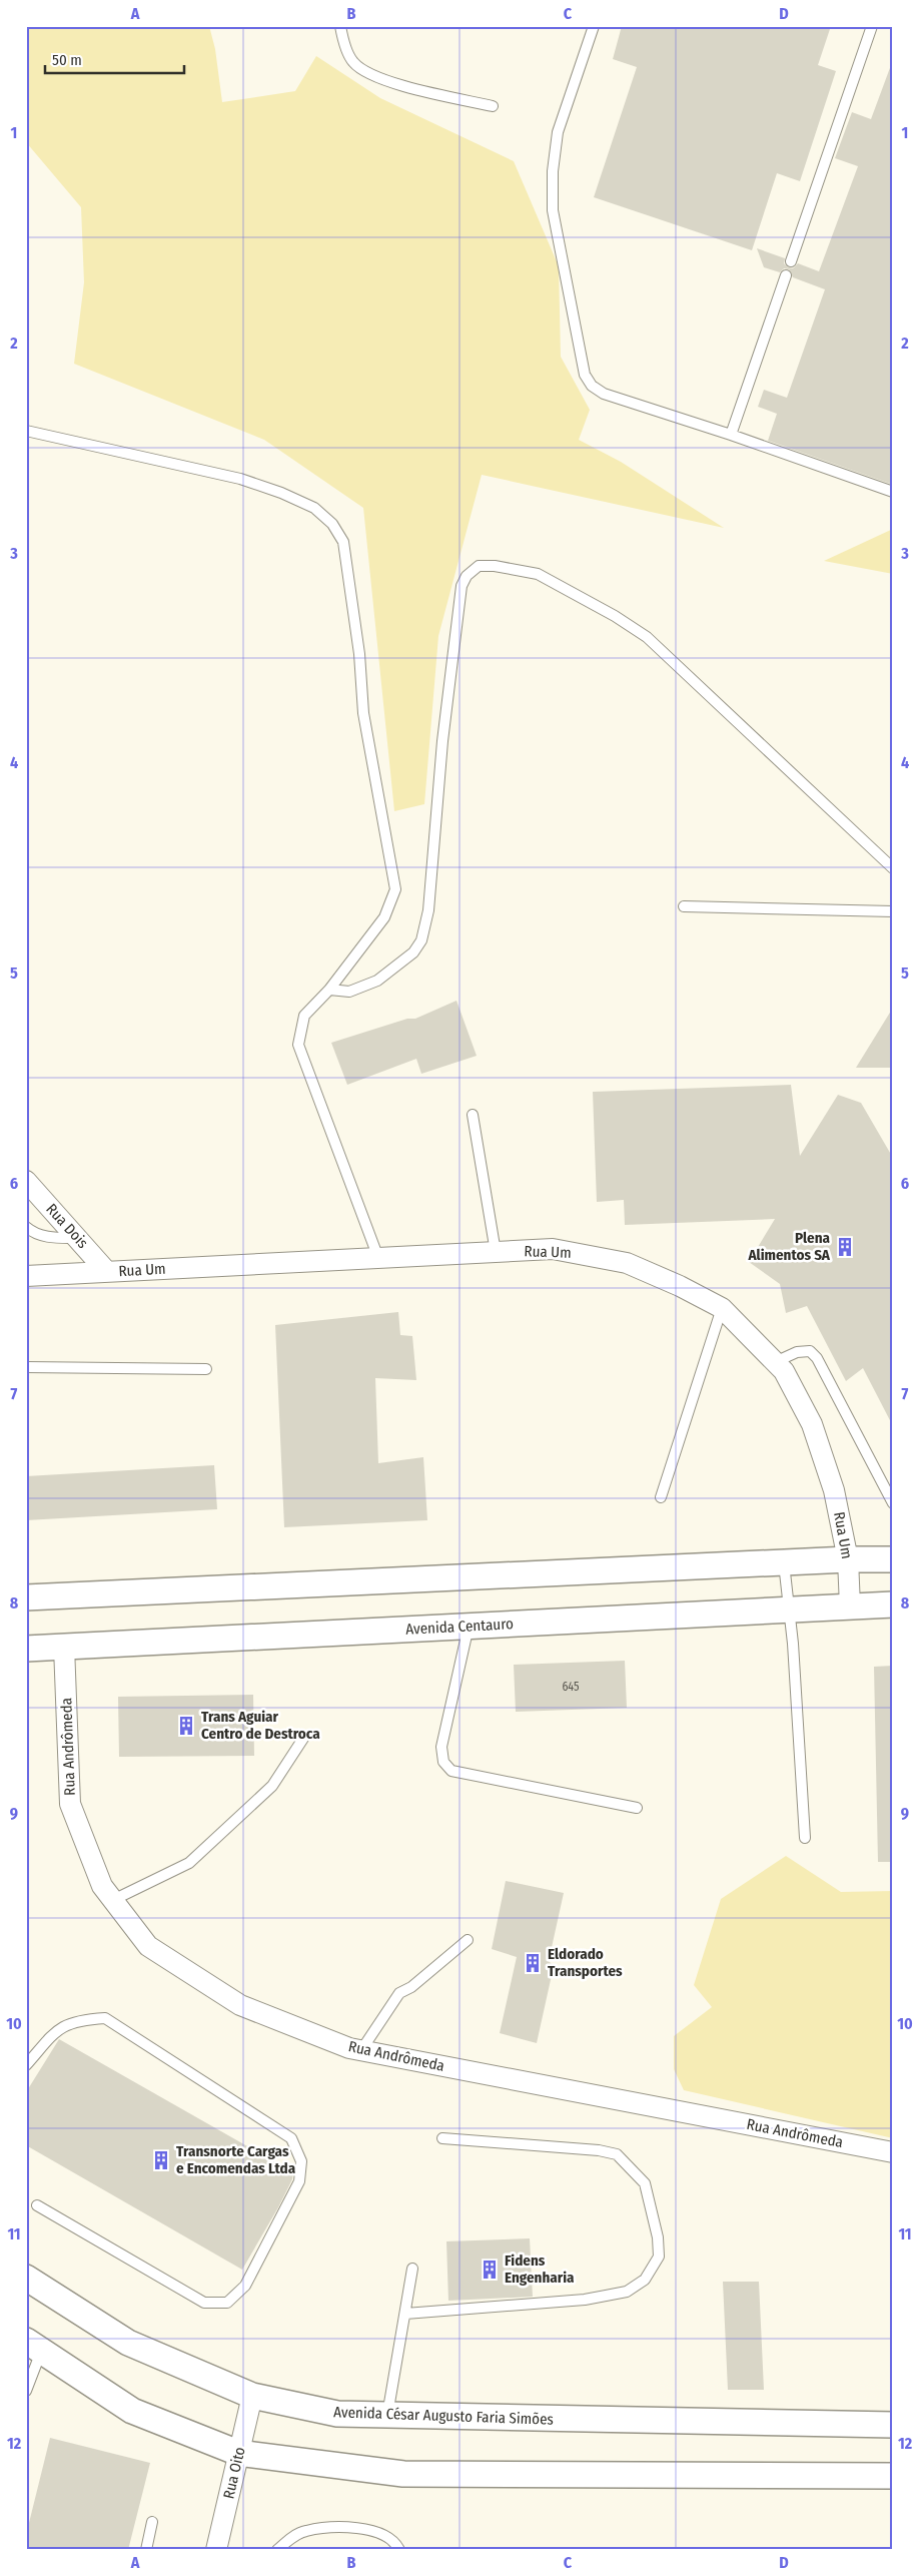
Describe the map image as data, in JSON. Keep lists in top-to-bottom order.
{
  "streets": {
    "street": [
      "Rua Dois",
      "Rua Um",
      "Avenida Centauro",
      "Rua Andrômeda",
      "Avenida César Augusto Faria Simões",
      "Rua Oito"
    ]
  },
  "crossings": [
    ["Rua Dois", "Rua Um"],
    ["Rua Um", "Avenida Centauro"],
    ["Avenida Centauro", "Rua Andrômeda"],
    ["Avenida César Augusto Faria Simões", "Rua Oito"]
  ],
  "places": {
    "building": [
      "Plena Alimentos SA",
      "Trans Aguiar Centro de Destroca",
      "Eldorado Transportes",
      "Transnorte Cargas e Encomendas Ltda",
      "Fidens Engenharia"
    ]
  },
  "house_numbers": ["645"],
  "scale_bar": "50 m",
  "grid": {
    "columns": [
      "A",
      "B",
      "C",
      "D"
    ],
    "rows": [
      "1",
      "2",
      "3",
      "4",
      "5",
      "6",
      "7",
      "8",
      "9",
      "10",
      "11",
      "12"
    ]
  }
}
